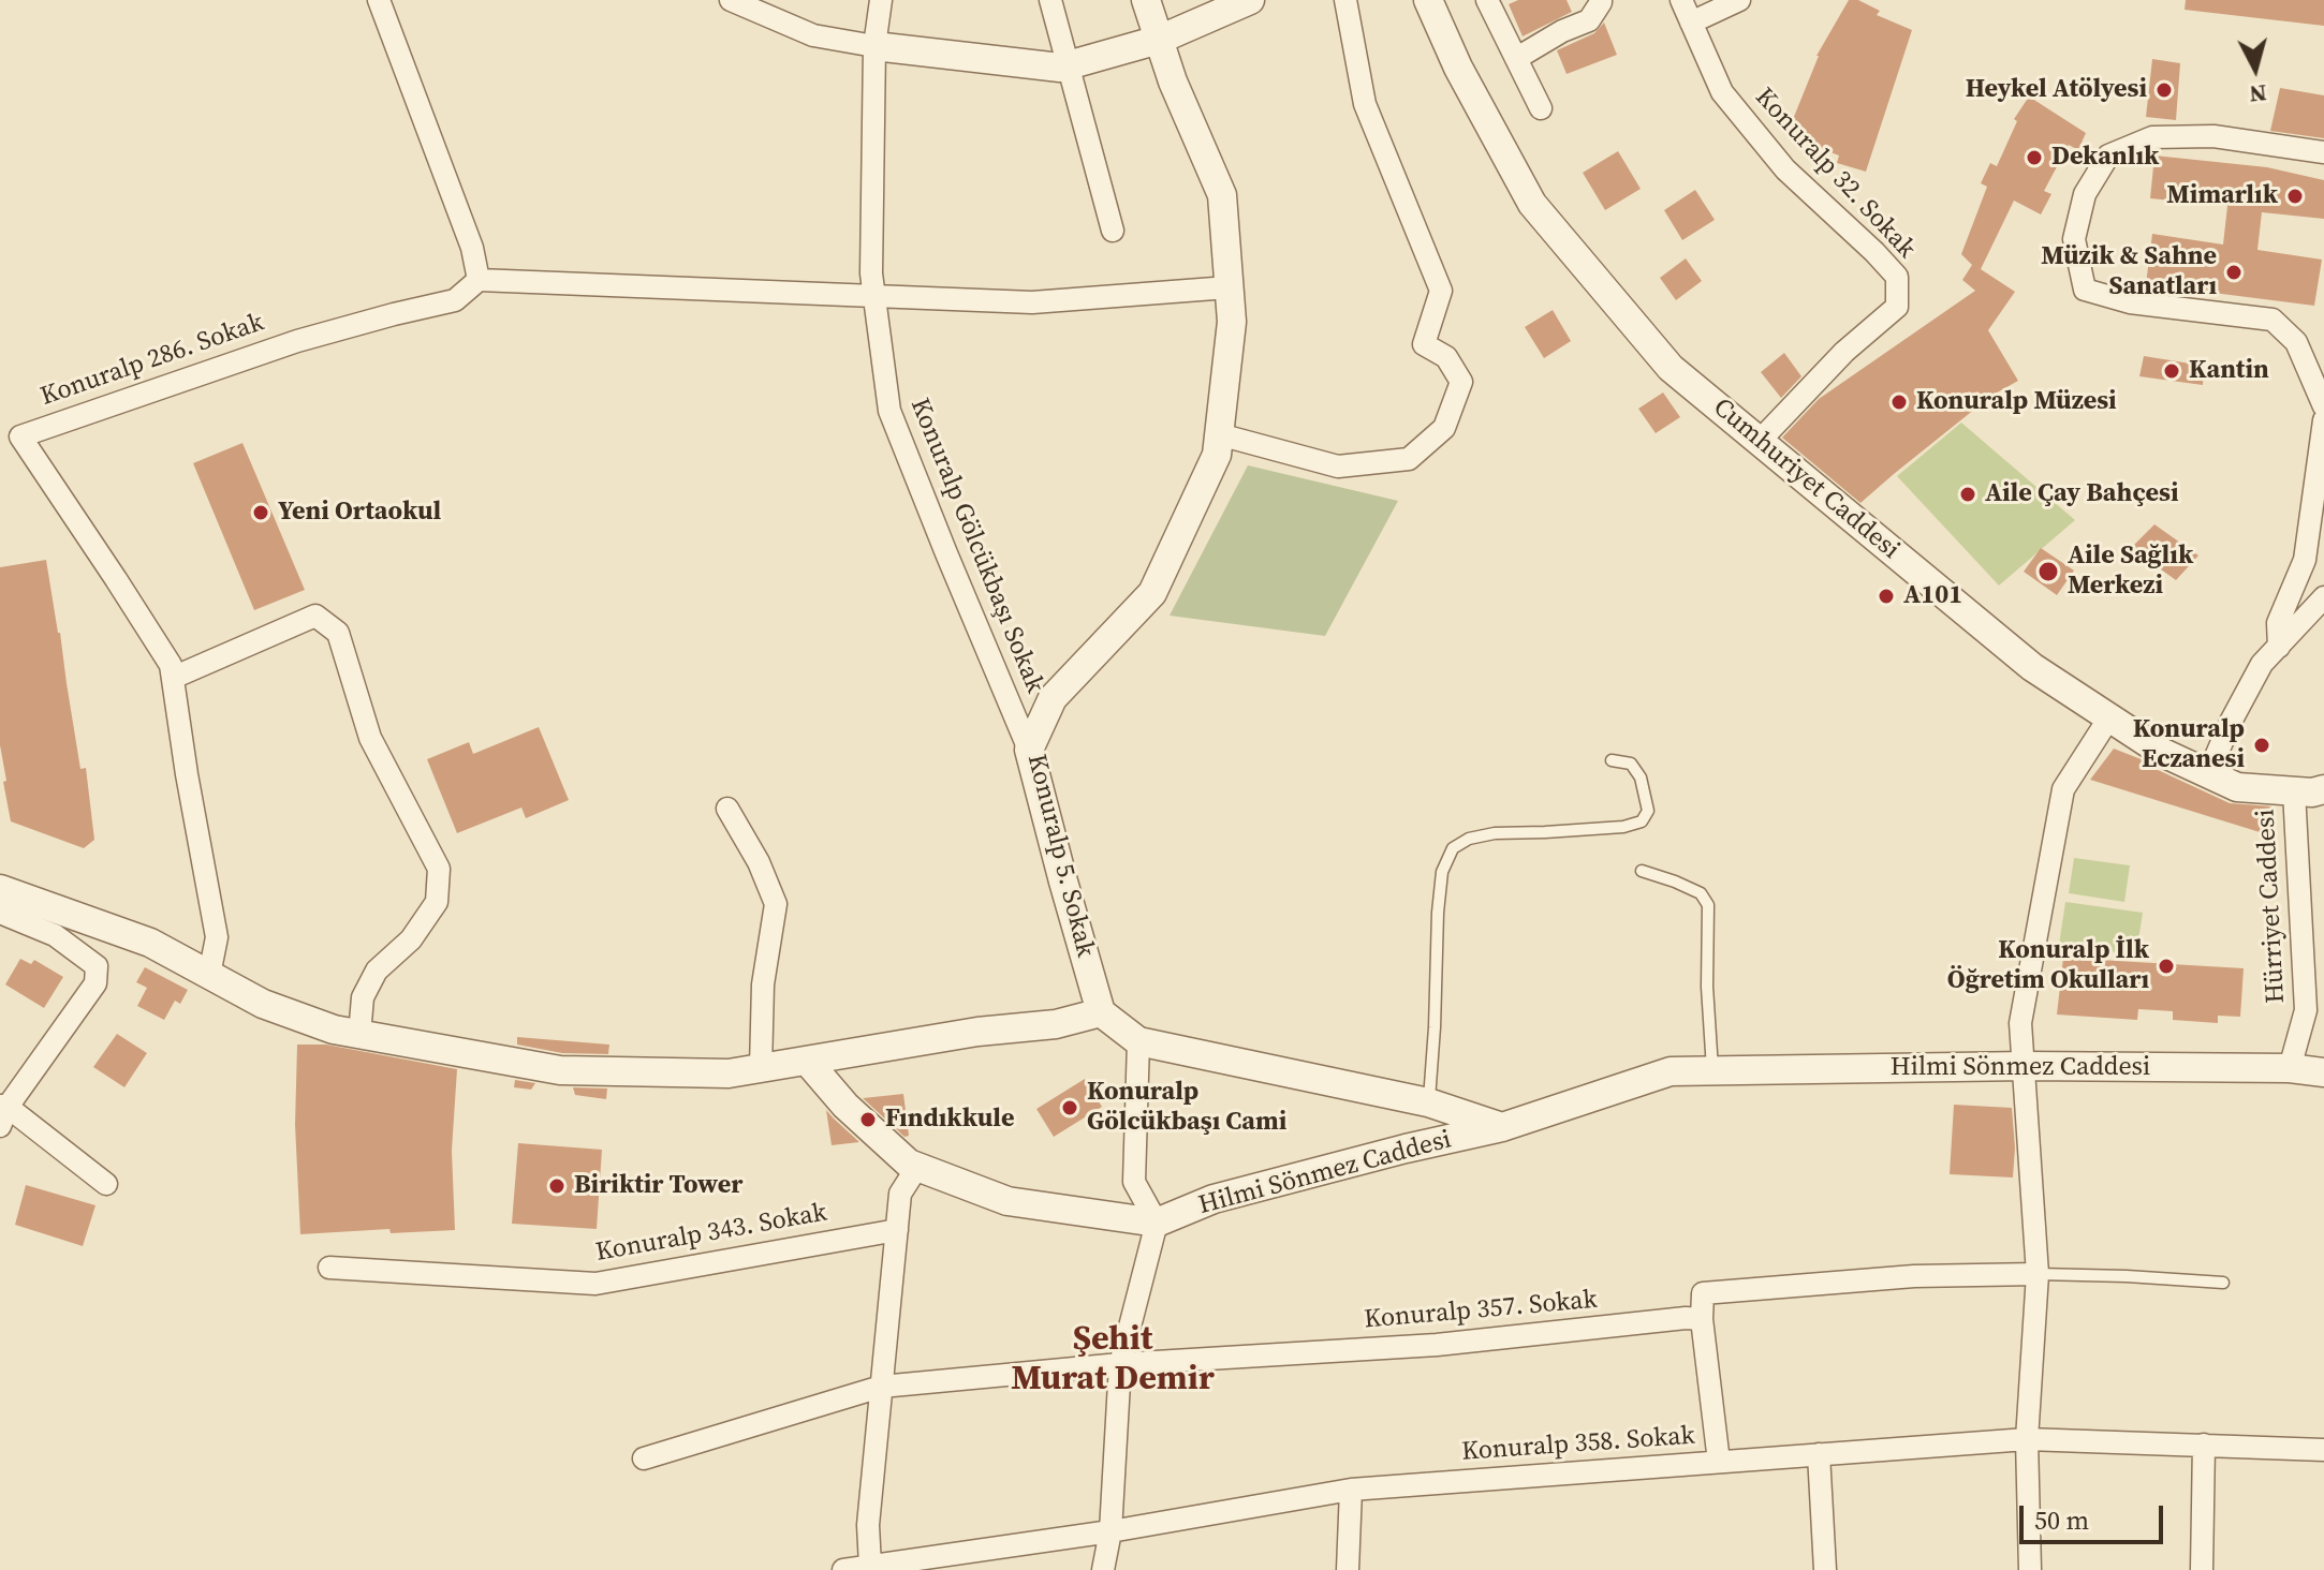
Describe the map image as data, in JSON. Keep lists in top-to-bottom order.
{
  "streets": {
    "street": [
      "Konuralp 32. Sokak",
      "Konuralp 286. Sokak",
      "Cumhuriyet Caddesi",
      "Konuralp Gölcükbaşı Sokak",
      "Konuralp 5. Sokak",
      "Hürriyet Caddesi",
      "Hilmi Sönmez Caddesi",
      "Konuralp 343. Sokak",
      "Konuralp 357. Sokak",
      "Konuralp 358. Sokak"
    ]
  },
  "crossings": [
    ["Konuralp 32. Sokak", "Cumhuriyet Caddesi"],
    ["Cumhuriyet Caddesi", "Hürriyet Caddesi"],
    ["Konuralp Gölcükbaşı Sokak", "Konuralp 5. Sokak"],
    ["Konuralp 5. Sokak", "Hilmi Sönmez Caddesi"],
    ["Hürriyet Caddesi", "Hilmi Sönmez Caddesi"]
  ],
  "districts": ["Şehit Murat Demir"],
  "places": [
    "Heykel Atölyesi",
    "Dekanlık",
    "Mimarlık",
    "Müzik & Sahne Sanatları",
    "Kantin",
    "Konuralp Müzesi",
    "Aile Çay Bahçesi",
    "Yeni Ortaokul",
    "Aile Sağlık Merkezi",
    "A101",
    "Konuralp Eczanesi",
    "Konuralp İlk Öğretim Okulları",
    "Konuralp Gölcükbaşı Cami",
    "Fındıkkule",
    "Biriktir Tower"
  ],
  "scale_bar": "50 m",
  "north": "bottom"
}
